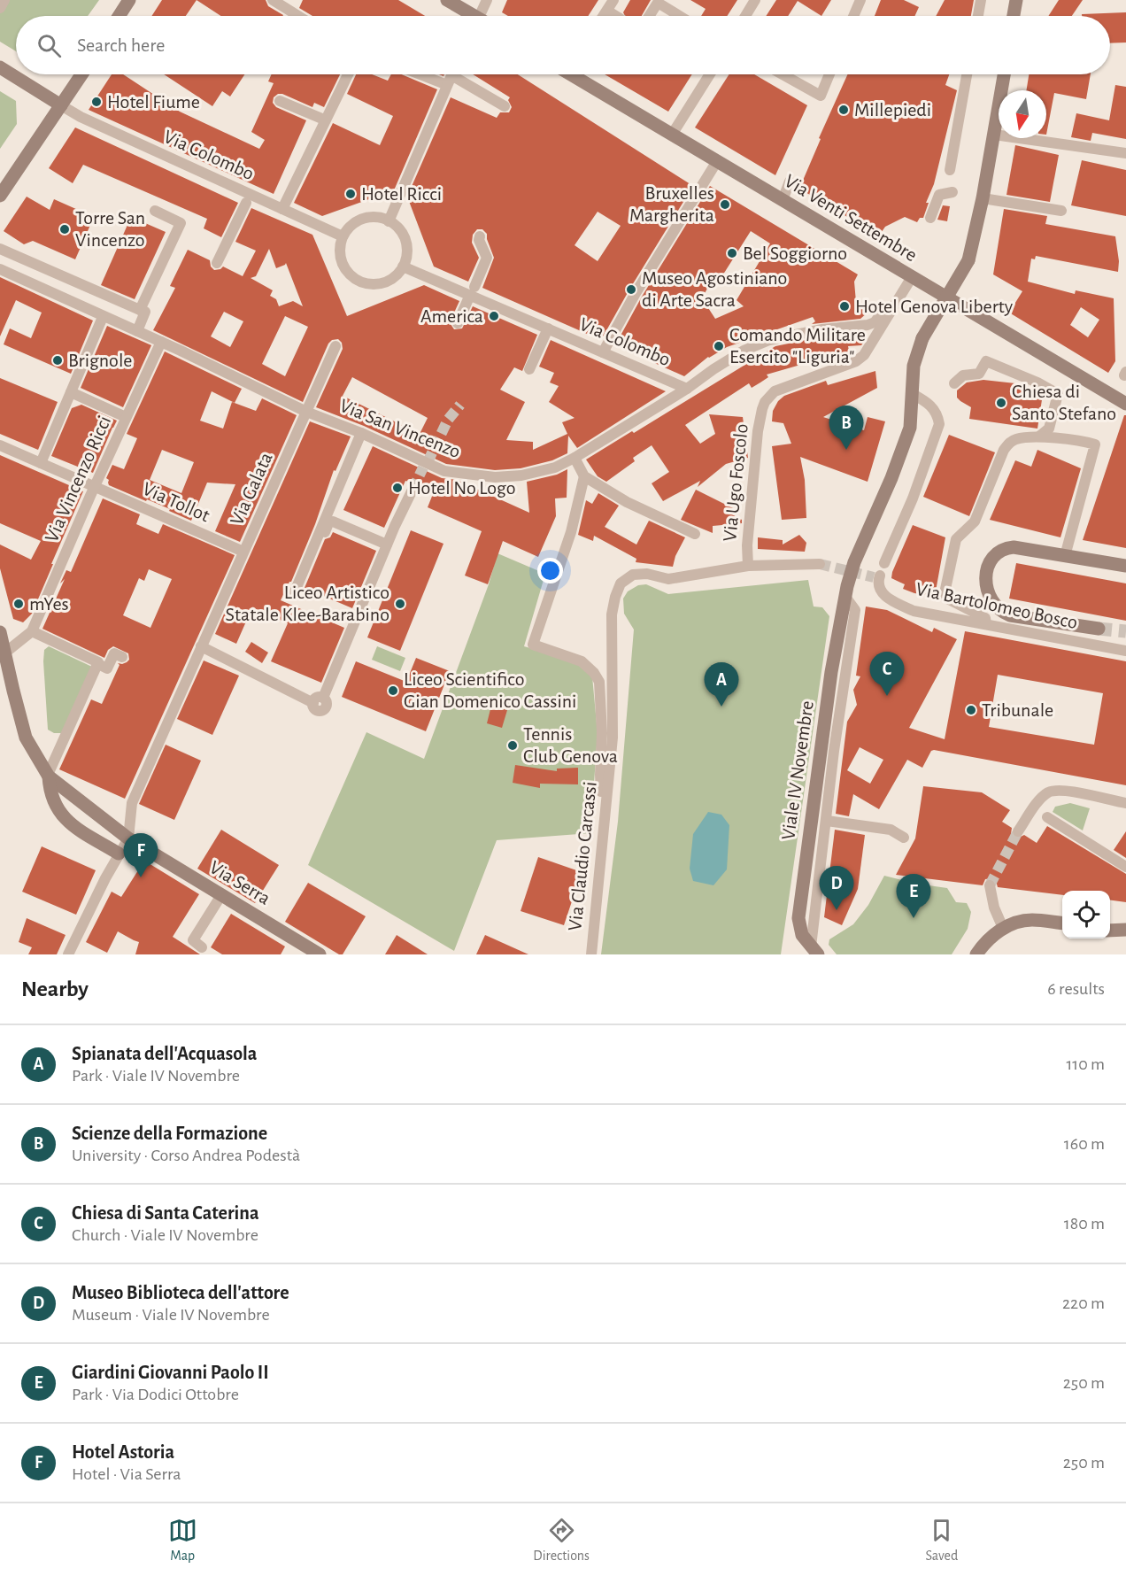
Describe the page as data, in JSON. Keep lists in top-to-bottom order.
{
  "streets": {
    "street": [
      "Via Colombo",
      "Via Venti Settembre",
      "Via San Vincenzo",
      "Via Vincenzo Ricci",
      "Via Ugo Foscolo",
      "Via Galata",
      "Via Tollot",
      "Via Bartolomeo Bosco",
      "Viale IV Novembre",
      "Via Claudio Carcassi",
      "Via Serra"
    ]
  },
  "crossings": [
    ["Via Colombo", "Via San Vincenzo"],
    ["Via Venti Settembre", "Via San Vincenzo"],
    ["Via San Vincenzo", "Via Vincenzo Ricci"],
    ["Via San Vincenzo", "Via Ugo Foscolo"],
    ["Via San Vincenzo", "Via Galata"],
    ["Via Vincenzo Ricci", "Via Tollot"],
    ["Via Ugo Foscolo", "Via Claudio Carcassi"],
    ["Via Galata", "Via Tollot"],
    ["Via Galata", "Via Serra"]
  ],
  "places": [
    "Hotel Fiume",
    "Millepiedi",
    "Hotel Ricci",
    "Bruxelles Margherita",
    "Torre San Vincenzo",
    "Bel Soggiorno",
    "Museo Agostiniano di Arte Sacra",
    "Hotel Genova Liberty",
    "America",
    "Comando Militare Esercito \"Liguria\"",
    "Brignole",
    "Chiesa di Santo Stefano",
    "Hotel No Logo",
    "mYes",
    "Liceo Artistico Statale Klee-Barabino",
    "Liceo Scientifico Gian Domenico Cassini",
    "Tribunale",
    "Tennis Club Genova"
  ],
  "north": "bottom",
  "page": {
    "search": "Search here",
    "pins": [
      "B",
      "C",
      "A",
      "F",
      "D",
      "E"
    ],
    "heading": ["Nearby", "6 results"],
    "list": [
      {
        "mark": "A",
        "name": "Spianata dell'Acquasola",
        "note": "Park · Viale IV Novembre",
        "value": "110 m"
      },
      {
        "mark": "B",
        "name": "Scienze della Formazione",
        "note": "University · Corso Andrea Podestà",
        "value": "160 m"
      },
      {
        "mark": "C",
        "name": "Chiesa di Santa Caterina",
        "note": "Church · Viale IV Novembre",
        "value": "180 m"
      },
      {
        "mark": "D",
        "name": "Museo Biblioteca dell'attore",
        "note": "Museum · Viale IV Novembre",
        "value": "220 m"
      },
      {
        "mark": "E",
        "name": "Giardini Giovanni Paolo II",
        "note": "Park · Via Dodici Ottobre",
        "value": "250 m"
      },
      {
        "mark": "F",
        "name": "Hotel Astoria",
        "note": "Hotel · Via Serra",
        "value": "250 m"
      }
    ],
    "nav": ["Map", "Directions", "Saved"]
  }
}
